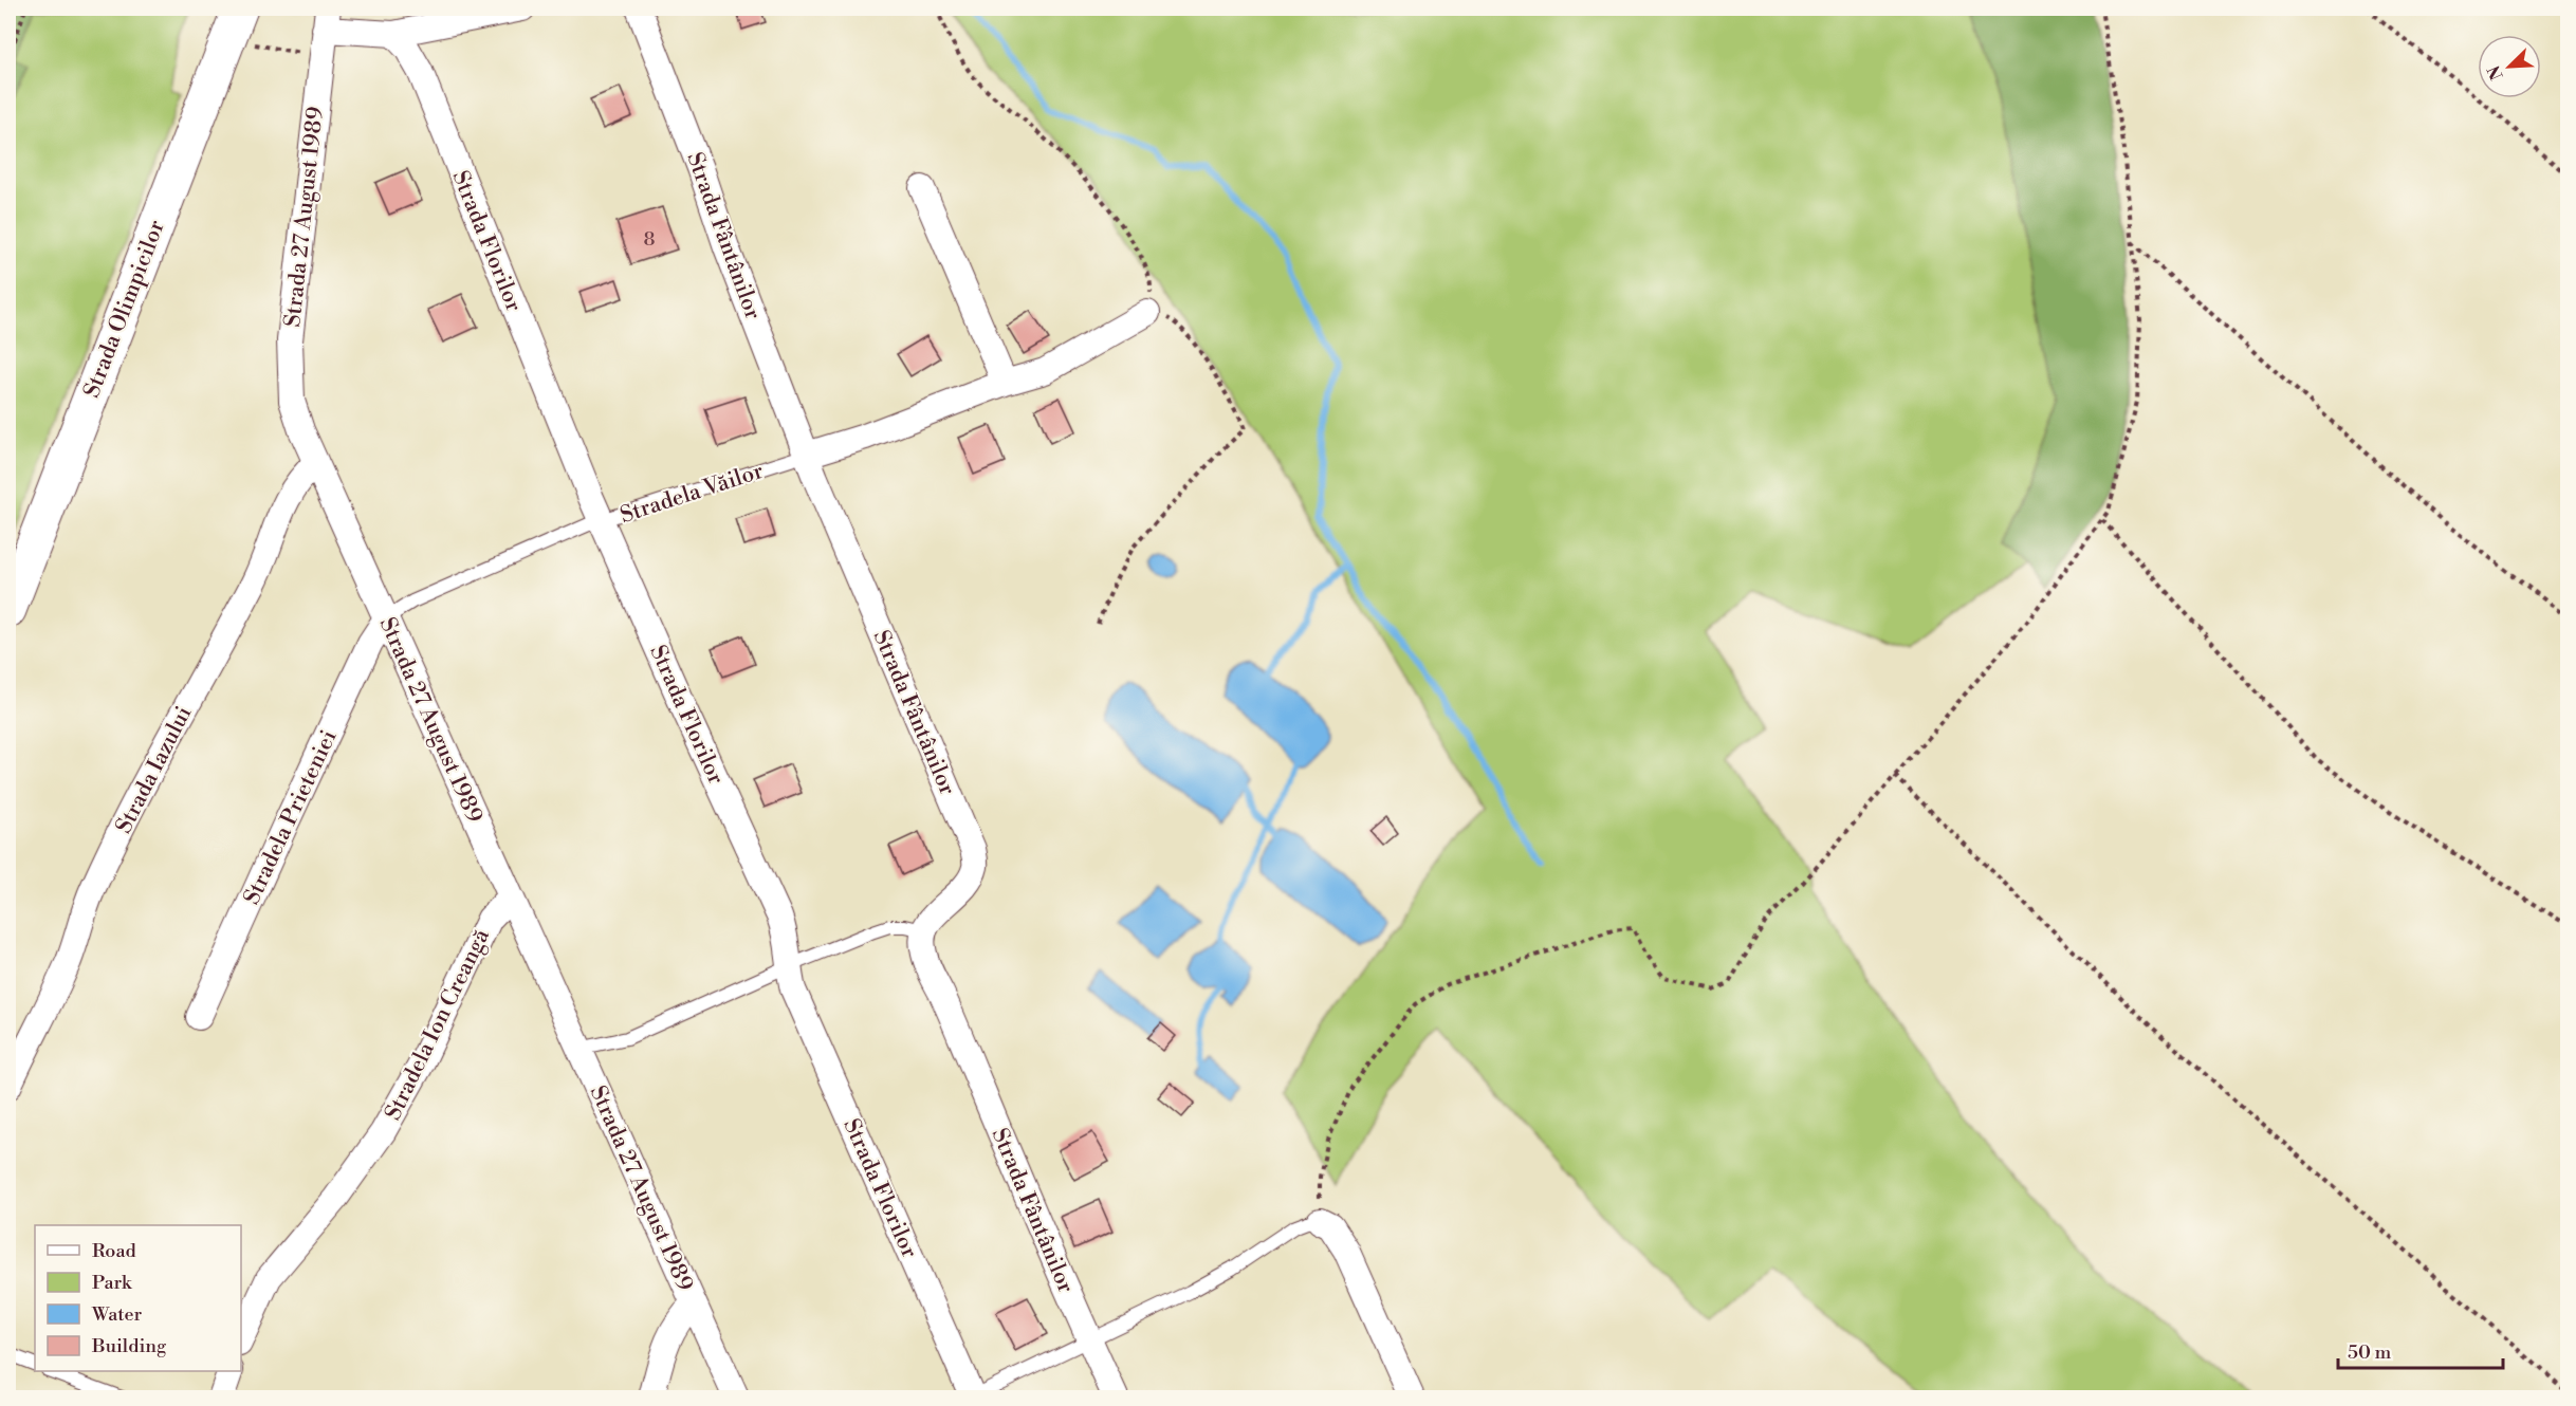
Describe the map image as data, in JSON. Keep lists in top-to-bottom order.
{
  "streets": {
    "main road": ["Strada Olimpicilor"],
    "street": [
      "Strada 27 August 1989",
      "Strada Fântânilor",
      "Strada Florilor",
      "Stradela Văilor",
      "Strada Iazului",
      "Stradela Prieteniei",
      "Stradela Ion Creangă"
    ]
  },
  "crossings": [
    ["Strada 27 August 1989", "Stradela Văilor"],
    ["Strada 27 August 1989", "Strada Iazului"],
    ["Strada 27 August 1989", "Stradela Prieteniei"],
    ["Strada 27 August 1989", "Stradela Ion Creangă"],
    ["Strada Fântânilor", "Stradela Văilor"],
    ["Strada Florilor", "Stradela Văilor"],
    ["Stradela Văilor", "Stradela Prieteniei"]
  ],
  "house_numbers": ["8"],
  "legend": [
    "Road",
    "Park",
    "Water",
    "Building"
  ],
  "scale_bar": "50 m",
  "north": "bottom left"
}
